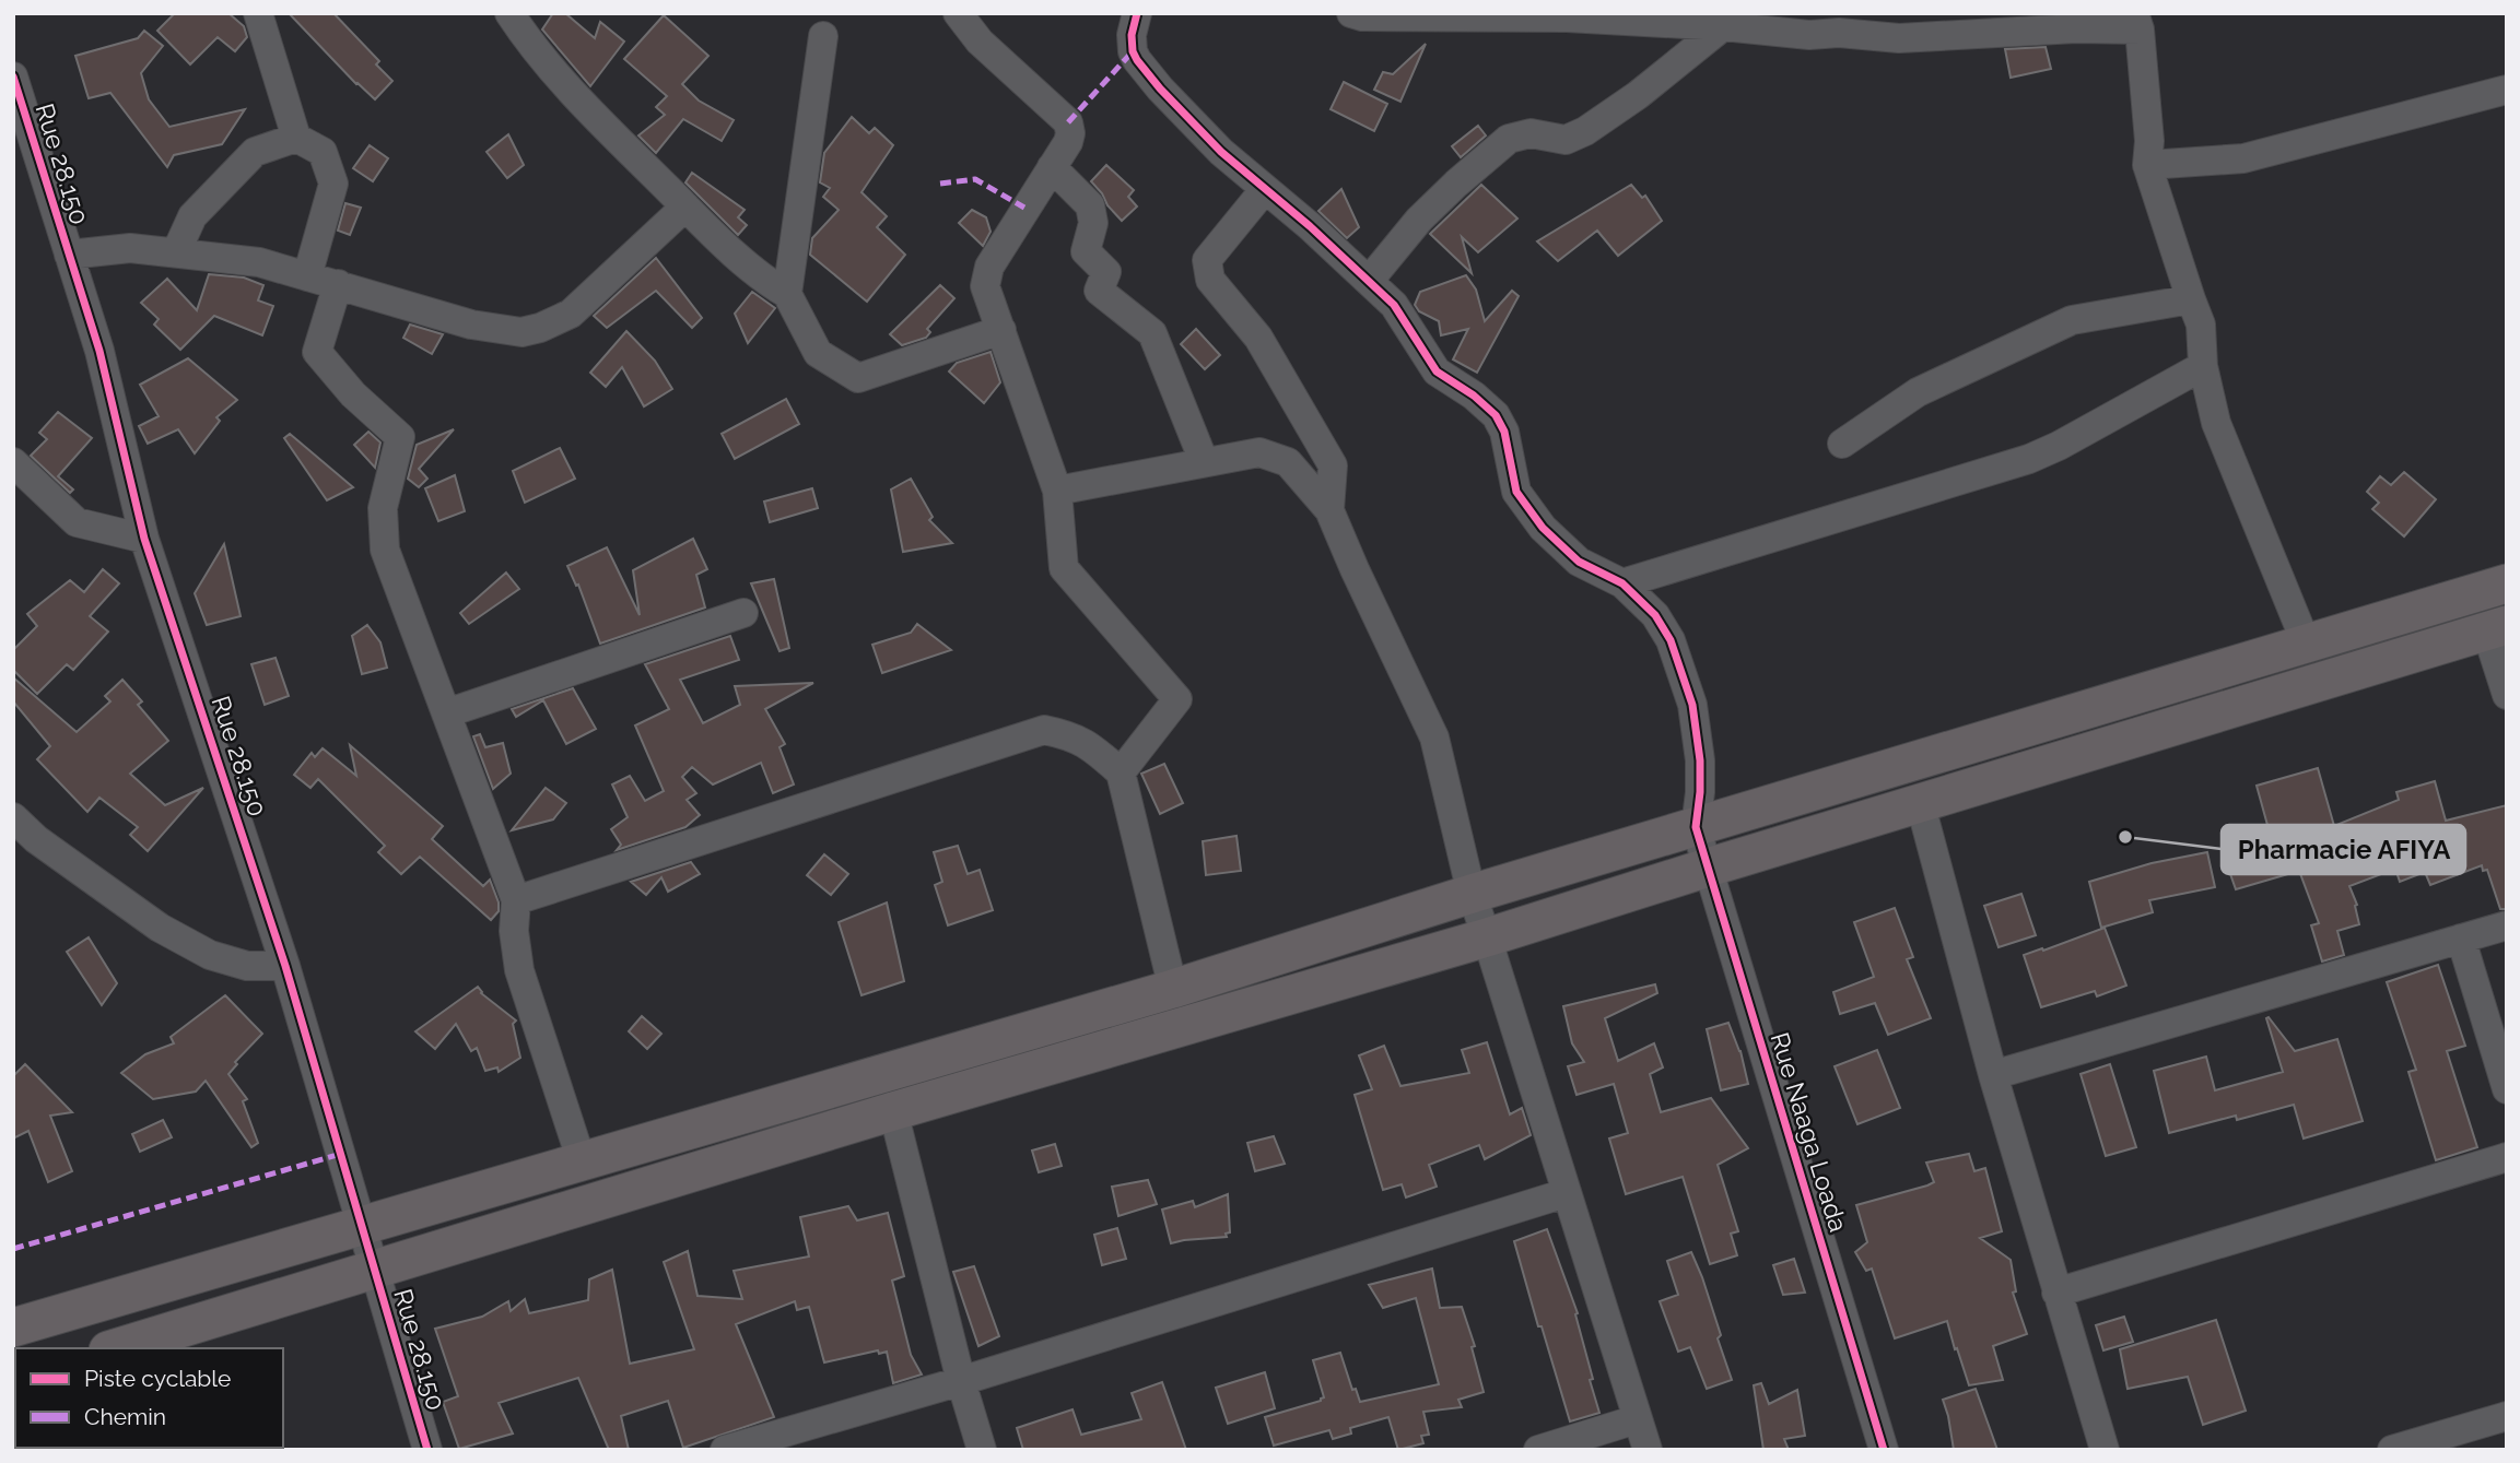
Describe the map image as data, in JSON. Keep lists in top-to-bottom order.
{
  "streets": {
    "street": ["Rue 28.150", "Rue Naaga Loada"]
  },
  "places": ["Pharmacie AFIYA"],
  "legend": ["Piste cyclable", "Chemin"]
}
